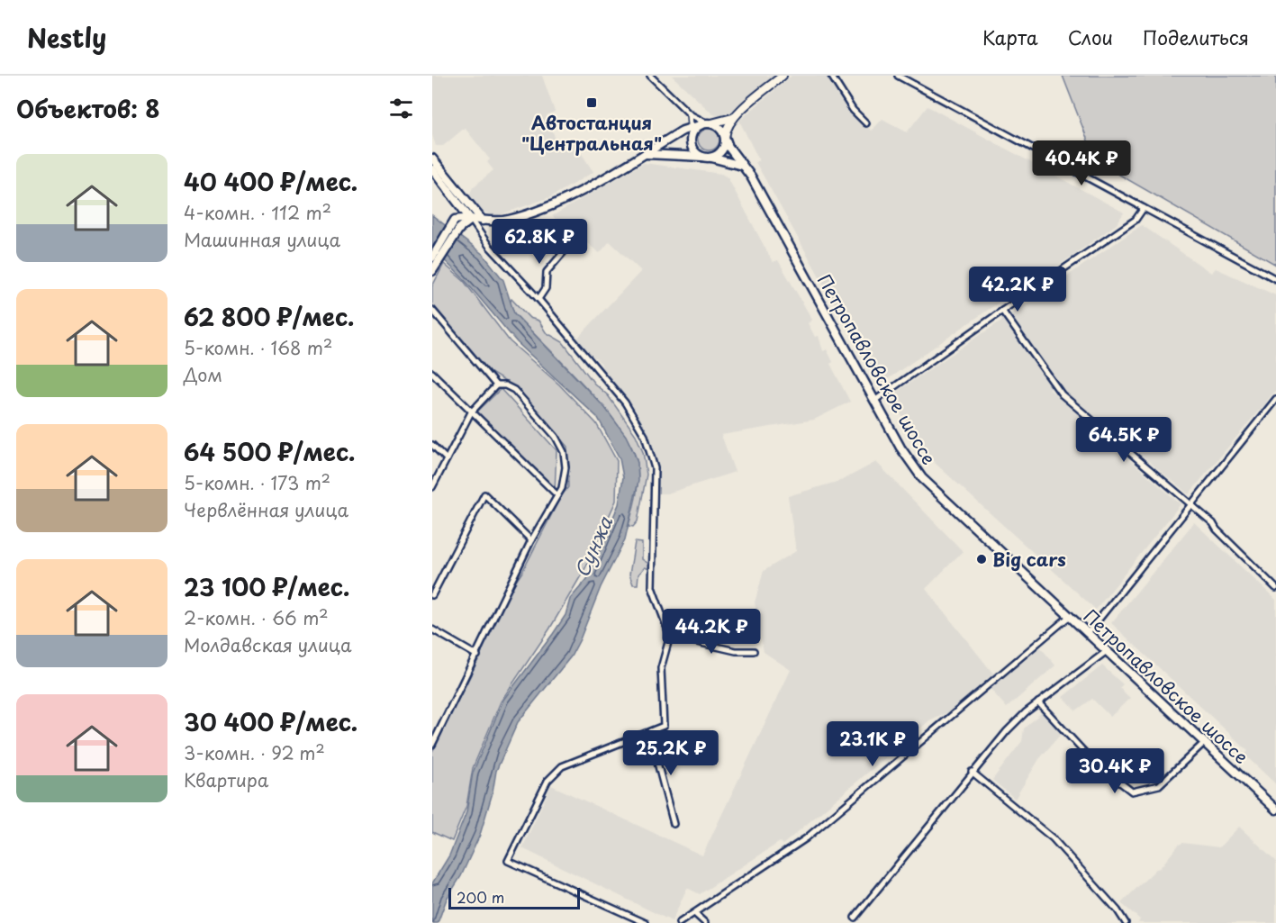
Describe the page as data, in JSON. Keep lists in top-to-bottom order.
{
  "streets": {
    "main road": ["Петропавловское шоссе"]
  },
  "water": ["Сунжа"],
  "places": {
    "transit": ["Автостанция \"Центральная\""],
    "other": ["Big cars"]
  },
  "scale_bar": "200 m",
  "page": {
    "header": "Nestly",
    "nav": ["Карта", "Слои", "Поделиться"],
    "heading": "Объектов: 8",
    "list": [
      {
        "name": "40 400 ₽/мес.",
        "note": "4-комн. · 112 m² · Машинная улица"
      },
      {
        "name": "62 800 ₽/мес.",
        "note": "5-комн. · 168 m² · Дом"
      },
      {
        "name": "64 500 ₽/мес.",
        "note": "5-комн. · 173 m² · Червлённая улица"
      },
      {
        "name": "23 100 ₽/мес.",
        "note": "2-комн. · 66 m² · Молдавская улица"
      },
      {
        "name": "30 400 ₽/мес.",
        "note": "3-комн. · 92 m² · Квартира"
      }
    ],
    "price": [
      "40.4K ₽",
      "62.8K ₽",
      "42.2K ₽",
      "64.5K ₽",
      "44.2K ₽",
      "23.1K ₽",
      "25.2K ₽",
      "30.4K ₽"
    ],
    "scale": "200 m"
  }
}
